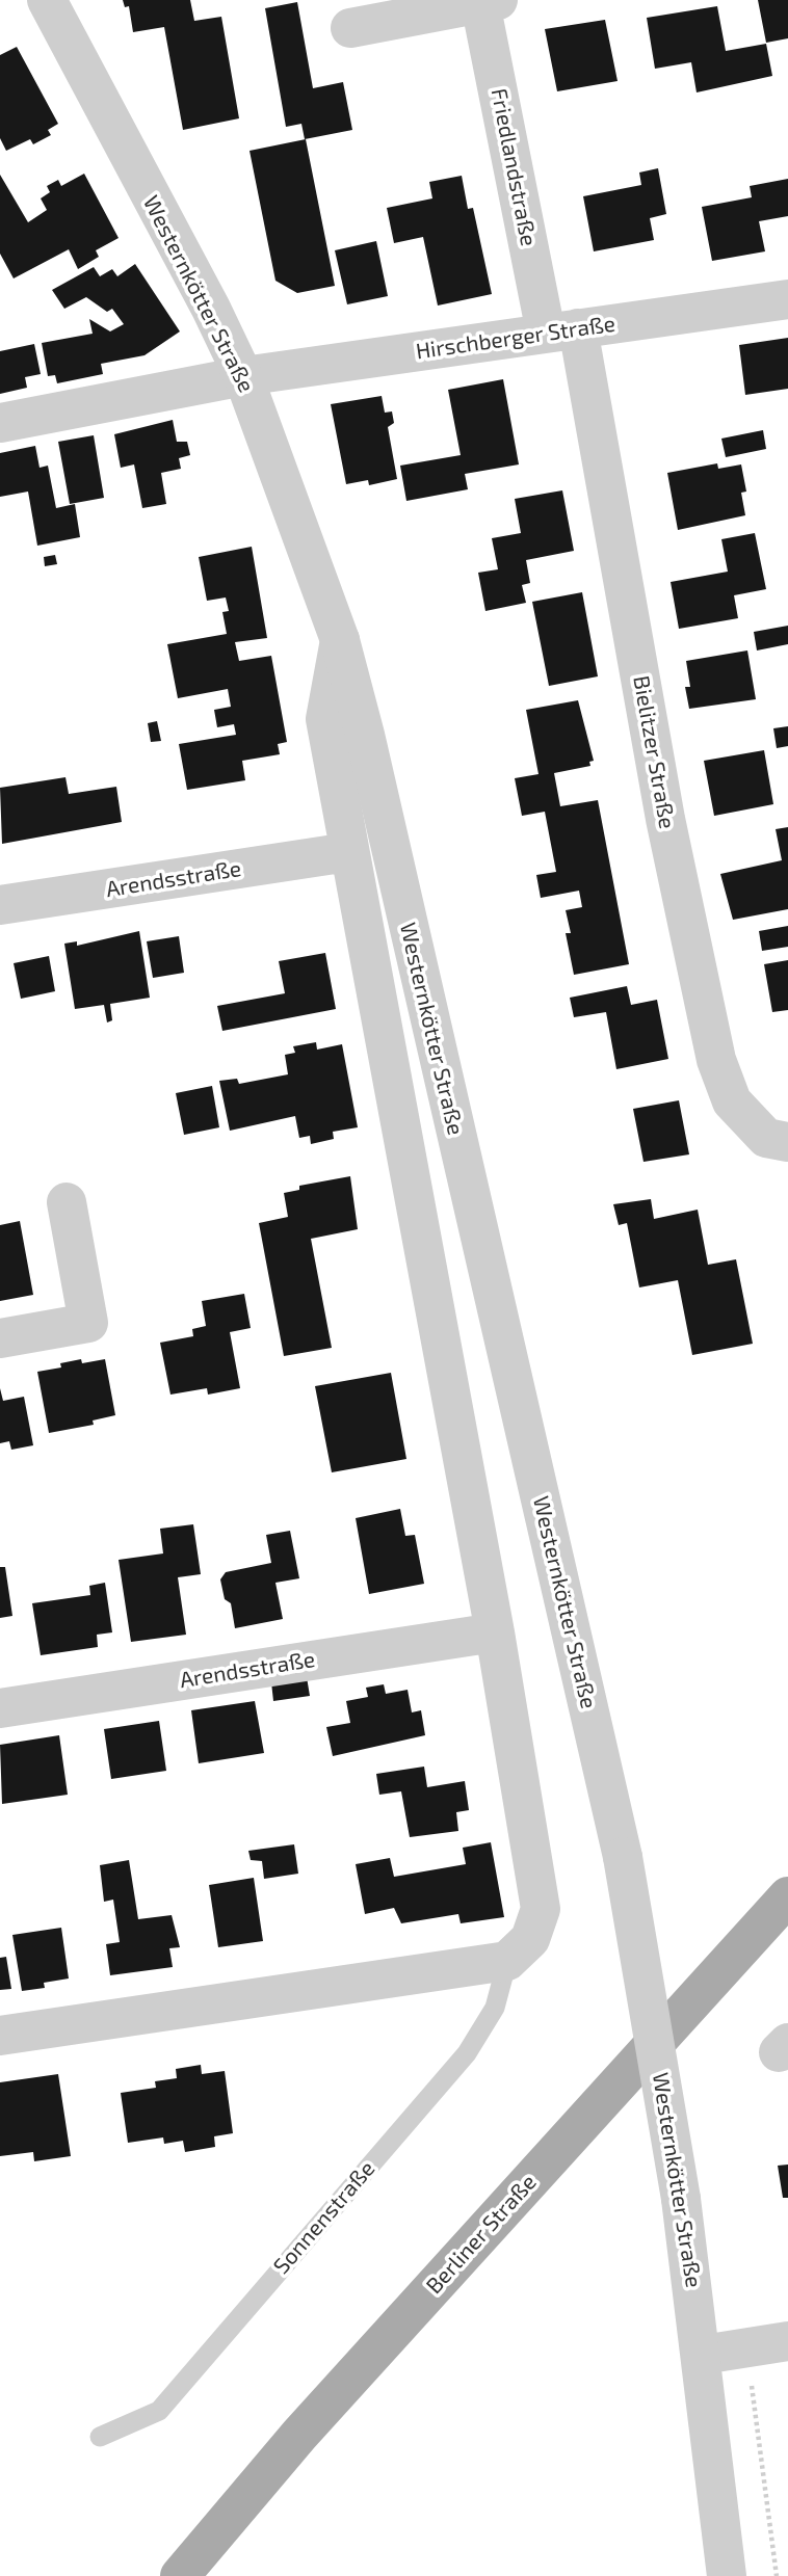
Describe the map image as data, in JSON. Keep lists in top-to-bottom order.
{
  "streets": {
    "main road": ["Berliner Straße"],
    "street": [
      "Friedlandstraße",
      "Westernkötter Straße",
      "Hirschberger Straße",
      "Bielitzer Straße",
      "Arendsstraße"
    ],
    "lane": ["Sonnenstraße"]
  },
  "crossings": [
    ["Friedlandstraße", "Hirschberger Straße"],
    ["Friedlandstraße", "Bielitzer Straße"],
    ["Westernkötter Straße", "Hirschberger Straße"],
    ["Westernkötter Straße", "Arendsstraße"],
    ["Westernkötter Straße", "Sonnenstraße"],
    ["Hirschberger Straße", "Bielitzer Straße"]
  ]
}
